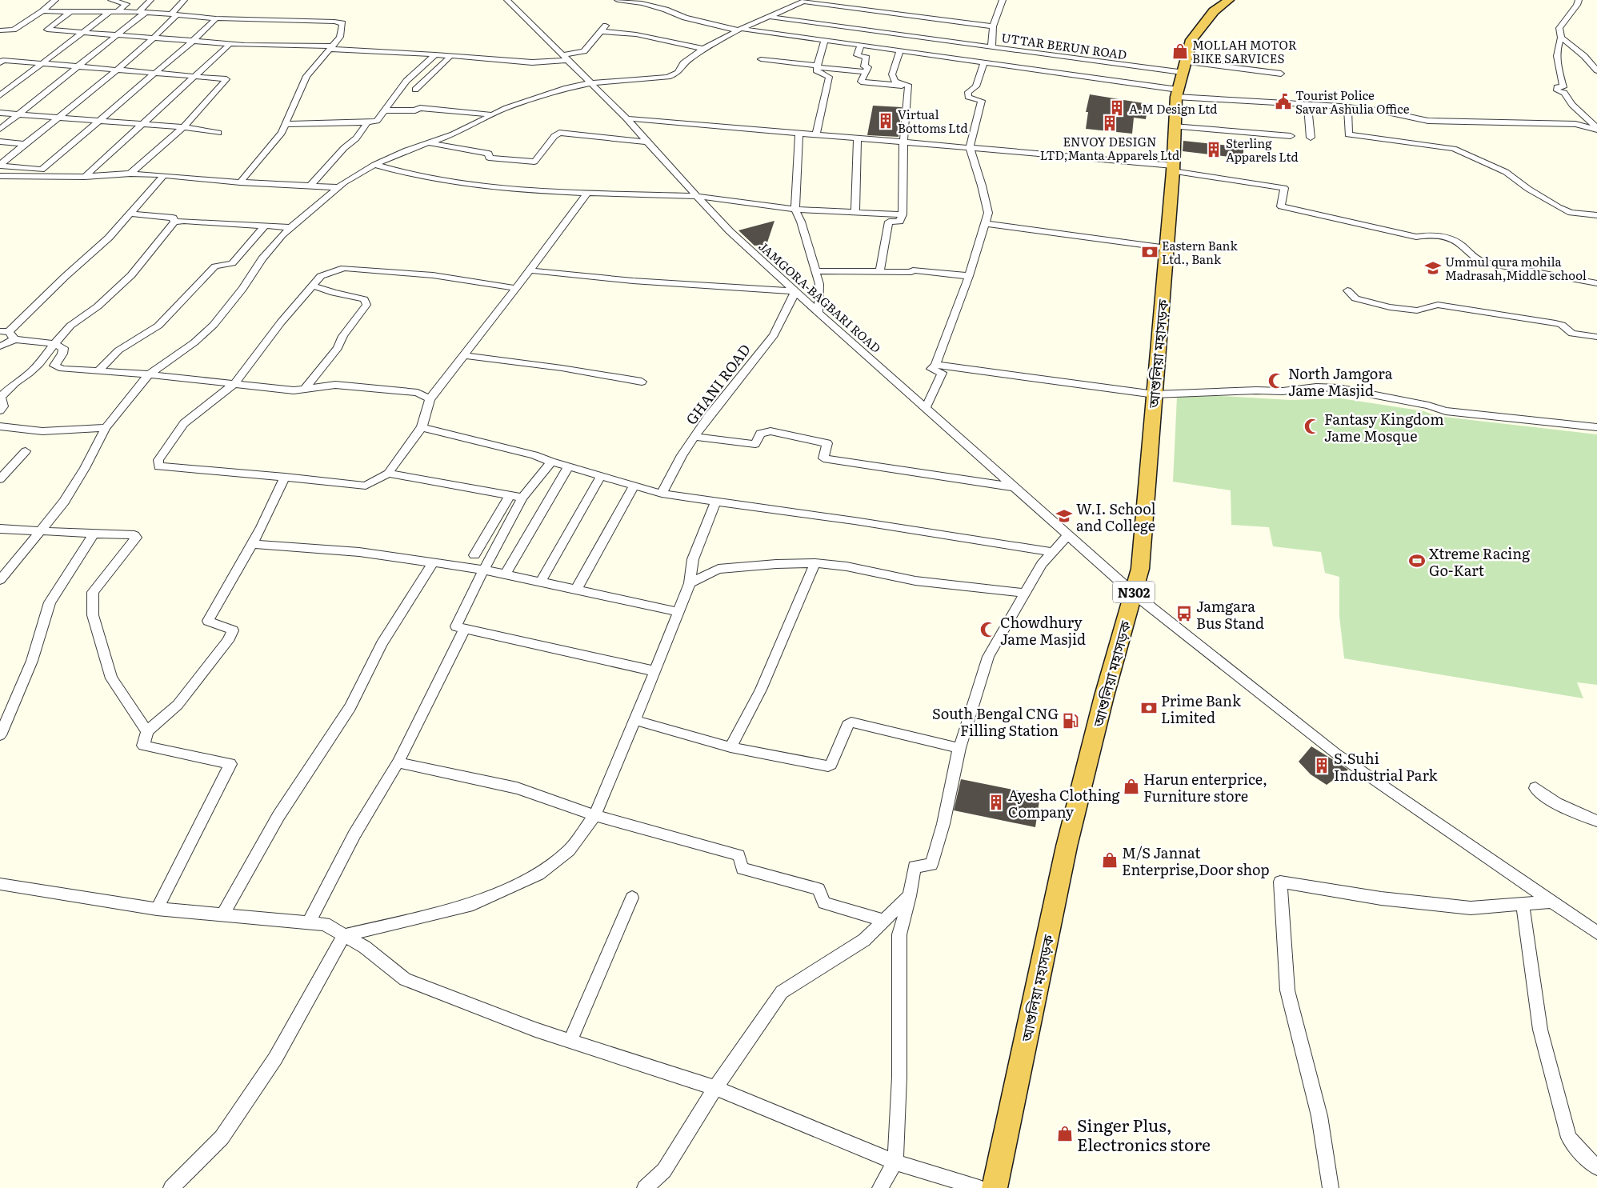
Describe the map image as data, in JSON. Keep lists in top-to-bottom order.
{
  "streets": {
    "highway": ["আশুলিয়া মহাসড়ক", "N302"],
    "street": ["UTTAR BERUN ROAD", "JAMGORA-BAGBARI ROAD", "GHANI ROAD"]
  },
  "crossings": [
    ["UTTAR BERUN ROAD", "আশুলিয়া মহাসড়ক"],
    ["JAMGORA-BAGBARI ROAD", "আশুলিয়া মহাসড়ক"],
    ["JAMGORA-BAGBARI ROAD", "GHANI ROAD"]
  ],
  "places": {
    "shop": [
      "MOLLAH MOTOR BIKE SARVICES",
      "Harun enterprice, Furniture store",
      "M/S Jannat Enterprise,Door shop",
      "Singer Plus, Electronics store"
    ],
    "public building": ["Tourist Police Savar Ashulia Office"],
    "building": [
      "A.M Design Ltd",
      "Virtual Bottoms Ltd",
      "ENVOY DESIGN LTD,Manta Apparels Ltd",
      "Sterling Apparels Ltd",
      "S.Suhi Industrial Park",
      "Ayesha Clothing Company"
    ],
    "bank": ["Eastern Bank Ltd., Bank", "Prime Bank Limited"],
    "school or university": ["Ummul qura mohila Madrasah,Middle school", "W.I. School and College"],
    "mosque": ["North Jamgora Jame Masjid", "Fantasy Kingdom Jame Mosque", "Chowdhury Jame Masjid"],
    "sports": ["Xtreme Racing Go-Kart"],
    "bus stop": ["Jamgara Bus Stand"],
    "fuel station": ["South Bengal CNG Filling Station"]
  }
}
